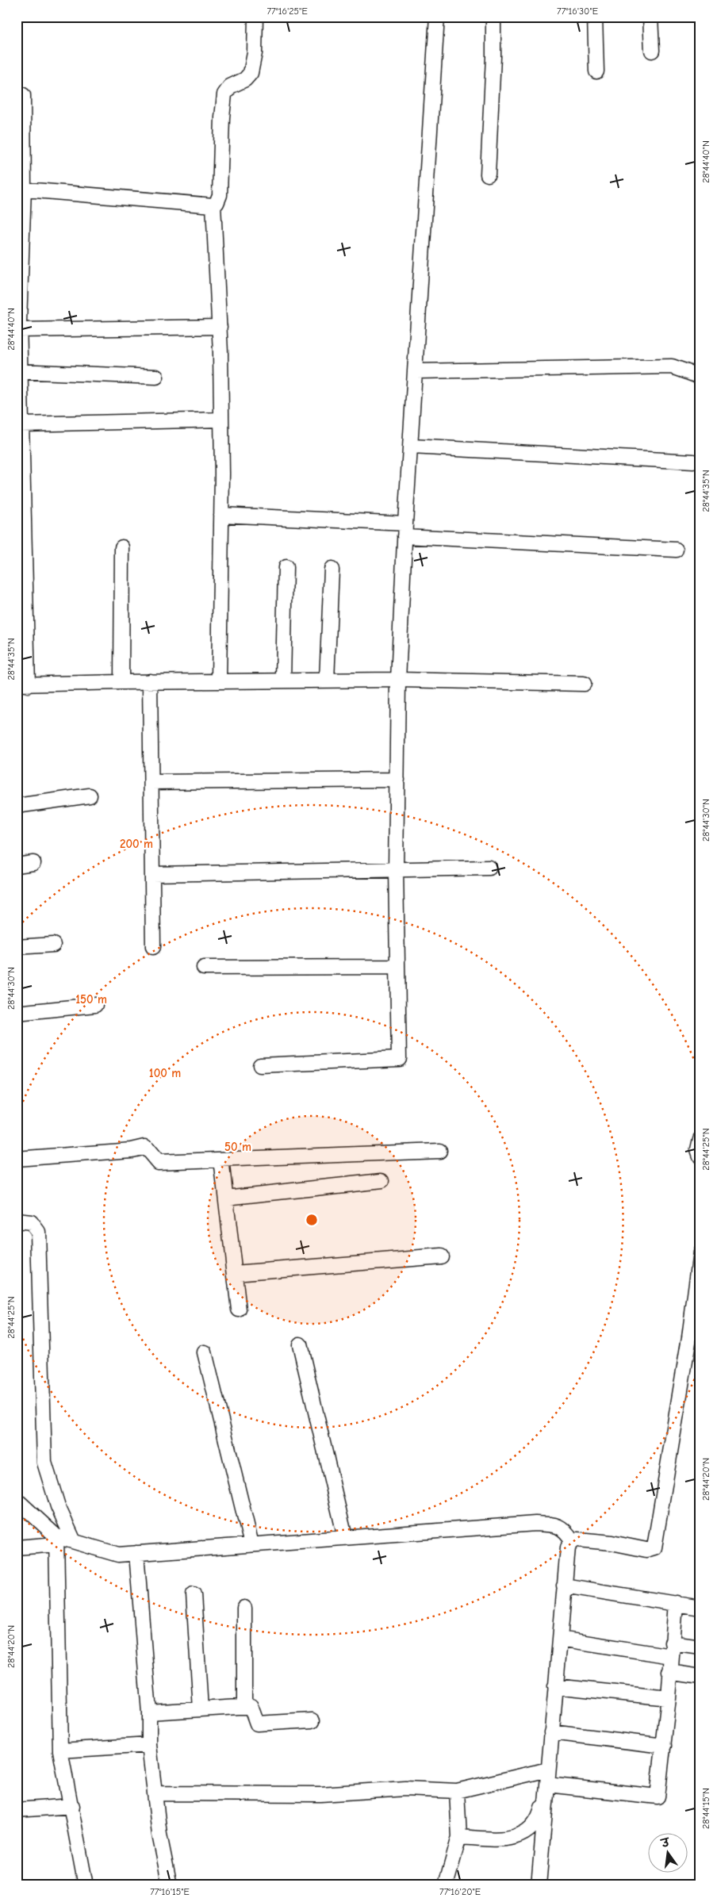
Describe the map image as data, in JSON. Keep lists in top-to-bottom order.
{
  "north": "top",
  "coordinates": [
    "77°16'25\"E",
    "77°16'30\"E",
    "28°44'40\"N",
    "28°44'35\"N",
    "28°44'30\"N",
    "28°44'25\"N",
    "28°44'20\"N",
    "28°44'15\"N",
    "77°16'15\"E",
    "77°16'20\"E"
  ],
  "rings": [
    "200 m",
    "150 m",
    "100 m",
    "50 m"
  ]
}
